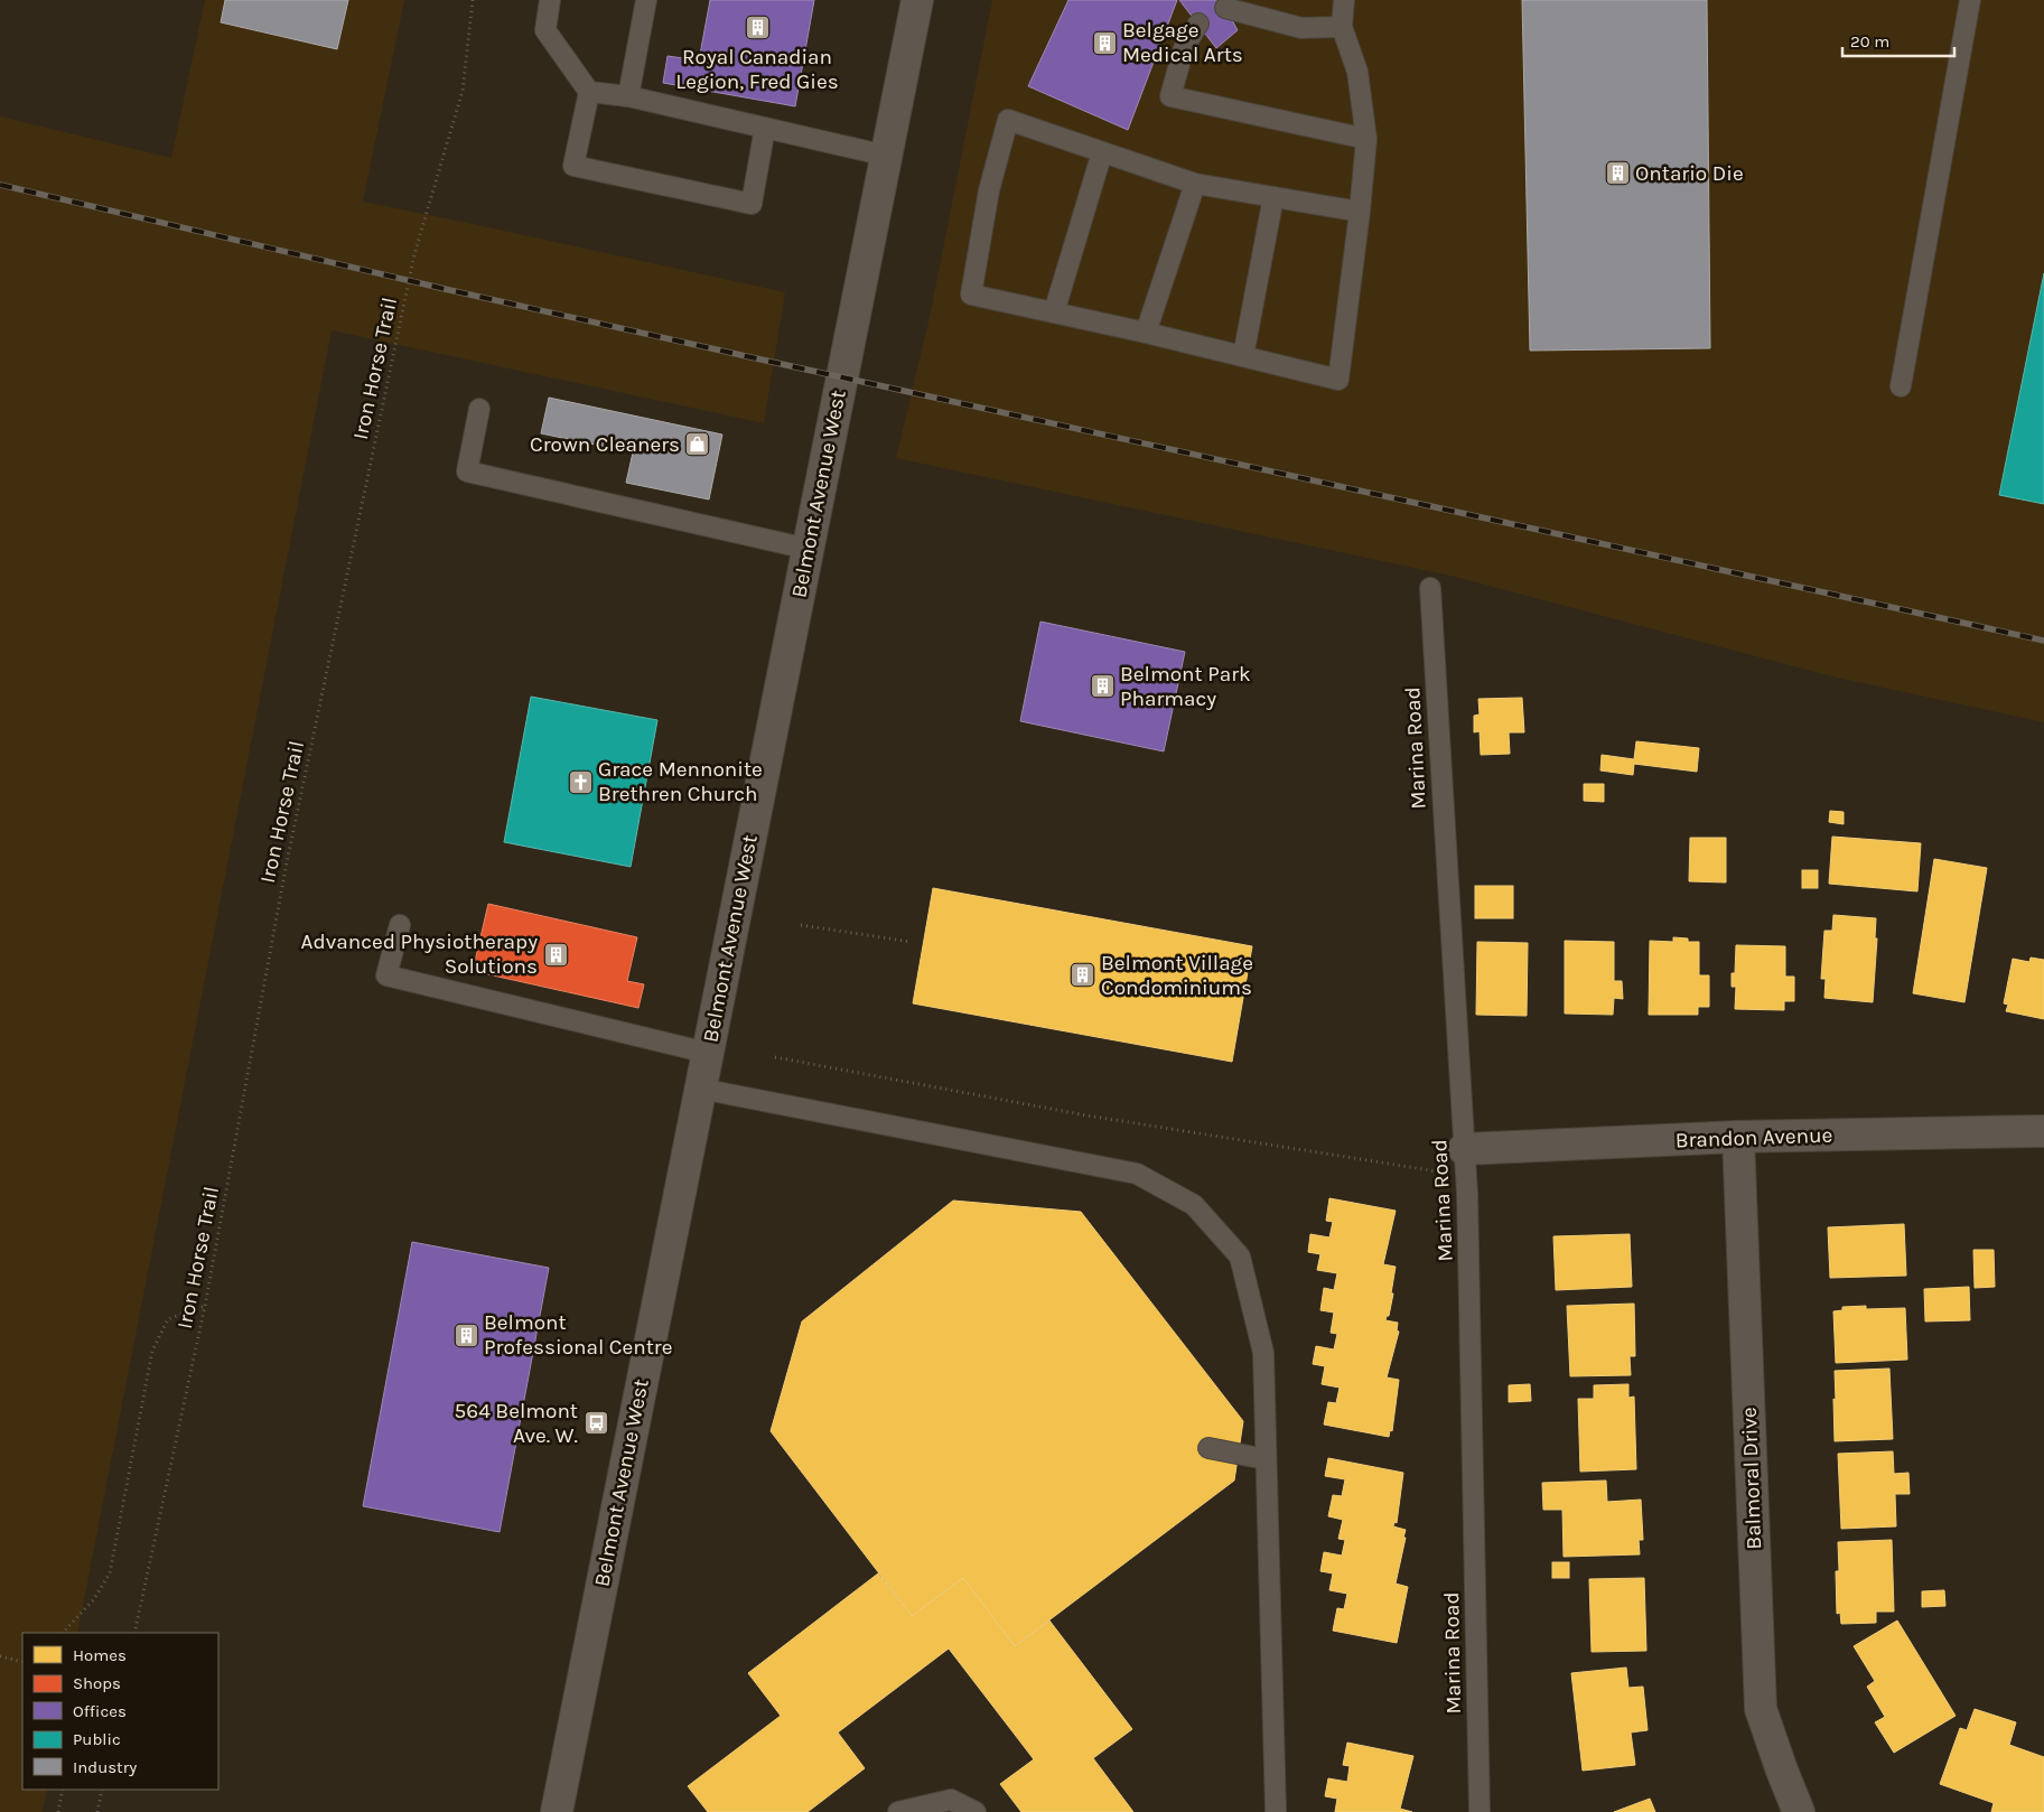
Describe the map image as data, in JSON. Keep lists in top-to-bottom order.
{
  "streets": {
    "street": ["Belmont Avenue West", "Brandon Avenue", "Balmoral Drive"],
    "lane": ["Marina Road"],
    "path": ["Iron Horse Trail"]
  },
  "crossings": [
    ["Marina Road", "Brandon Avenue"],
    ["Brandon Avenue", "Balmoral Drive"]
  ],
  "places": {
    "building": [
      "Royal Canadian Legion, Fred Gies",
      "Belgage Medical Arts",
      "Ontario Die",
      "Belmont Park Pharmacy",
      "Advanced Physiotherapy Solutions",
      "Belmont Village Condominiums",
      "Belmont Professional Centre"
    ],
    "shop": ["Crown Cleaners"],
    "church": ["Grace Mennonite Brethren Church"],
    "bus stop": ["564 Belmont Ave. W."]
  },
  "legend": [
    "Homes",
    "Shops",
    "Offices",
    "Public",
    "Industry"
  ],
  "scale_bar": "20 m"
}
